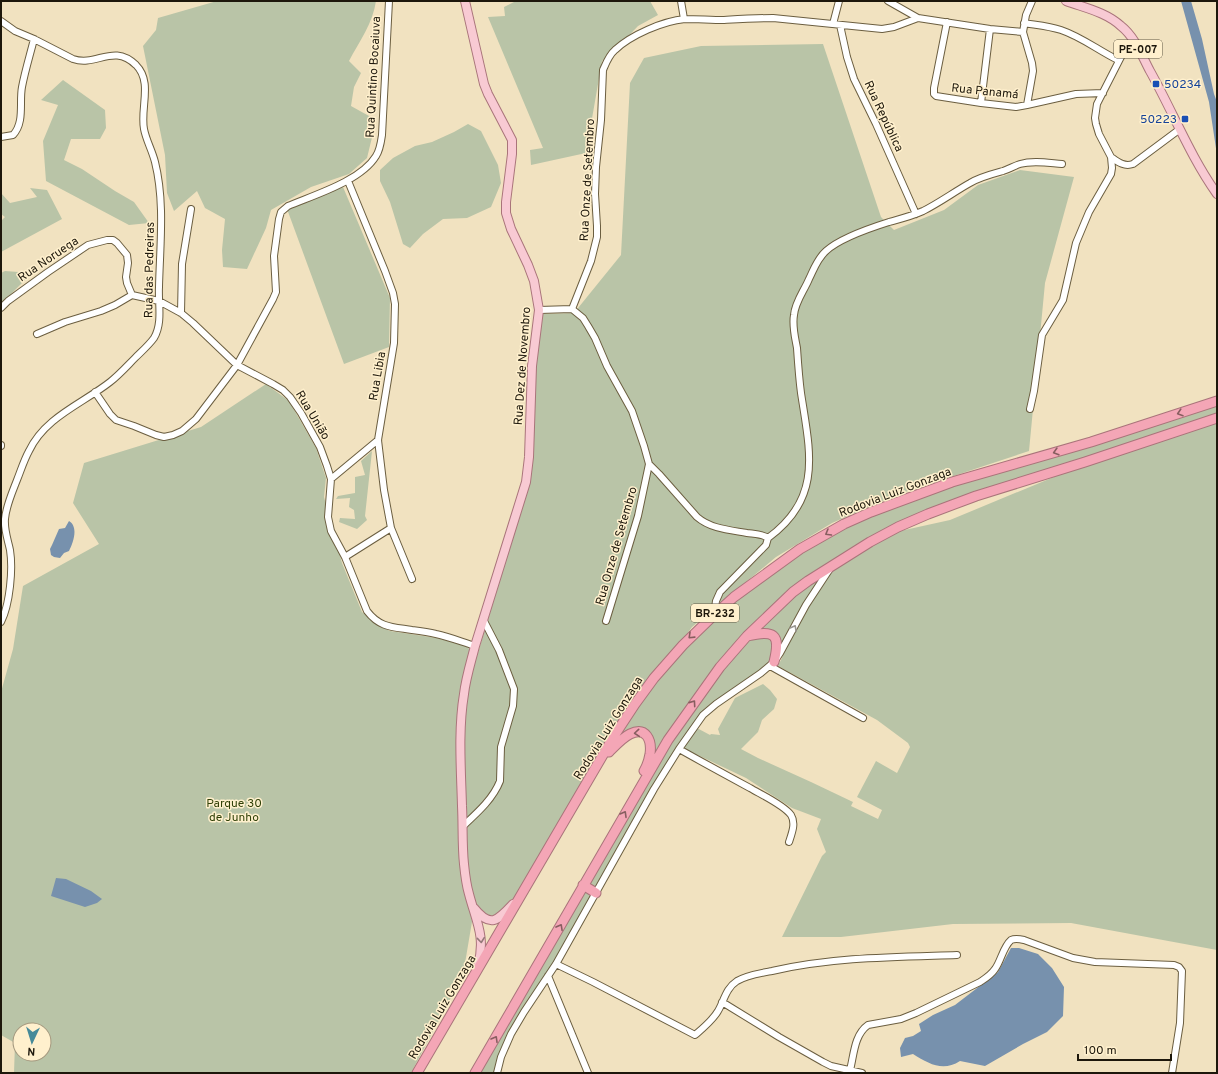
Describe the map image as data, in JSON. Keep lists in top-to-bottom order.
{
  "streets": {
    "highway": ["Rodovia Luiz Gonzaga", "BR-232"],
    "main road": ["PE-007", "Rua Dez de Novembro"],
    "street": [
      "Rua Quintino Bocaiuva",
      "Rua Panamá",
      "Rua República",
      "Rua Onze de Setembro",
      "Rua Noruega",
      "Rua das Pedreiras",
      "Rua Libia",
      "Rua União"
    ]
  },
  "crossings": [
    ["Rua Quintino Bocaiuva", "Rua das Pedreiras"],
    ["Rua Quintino Bocaiuva", "Rua Libia"],
    ["Rua Quintino Bocaiuva", "Rua União"],
    ["Rua República", "Rua Onze de Setembro"],
    ["Rua Noruega", "Rua União"],
    ["Rua das Pedreiras", "Rua União"],
    ["Rua Dez de Novembro", "Rua União"],
    ["Rua Dez de Novembro", "Rodovia Luiz Gonzaga"],
    ["Rodovia Luiz Gonzaga", "BR-232"]
  ],
  "parks": ["Parque 30 de Junho"],
  "places": {
    "transit": ["50234", "50223"]
  },
  "scale_bar": "100 m",
  "north": "bottom"
}
